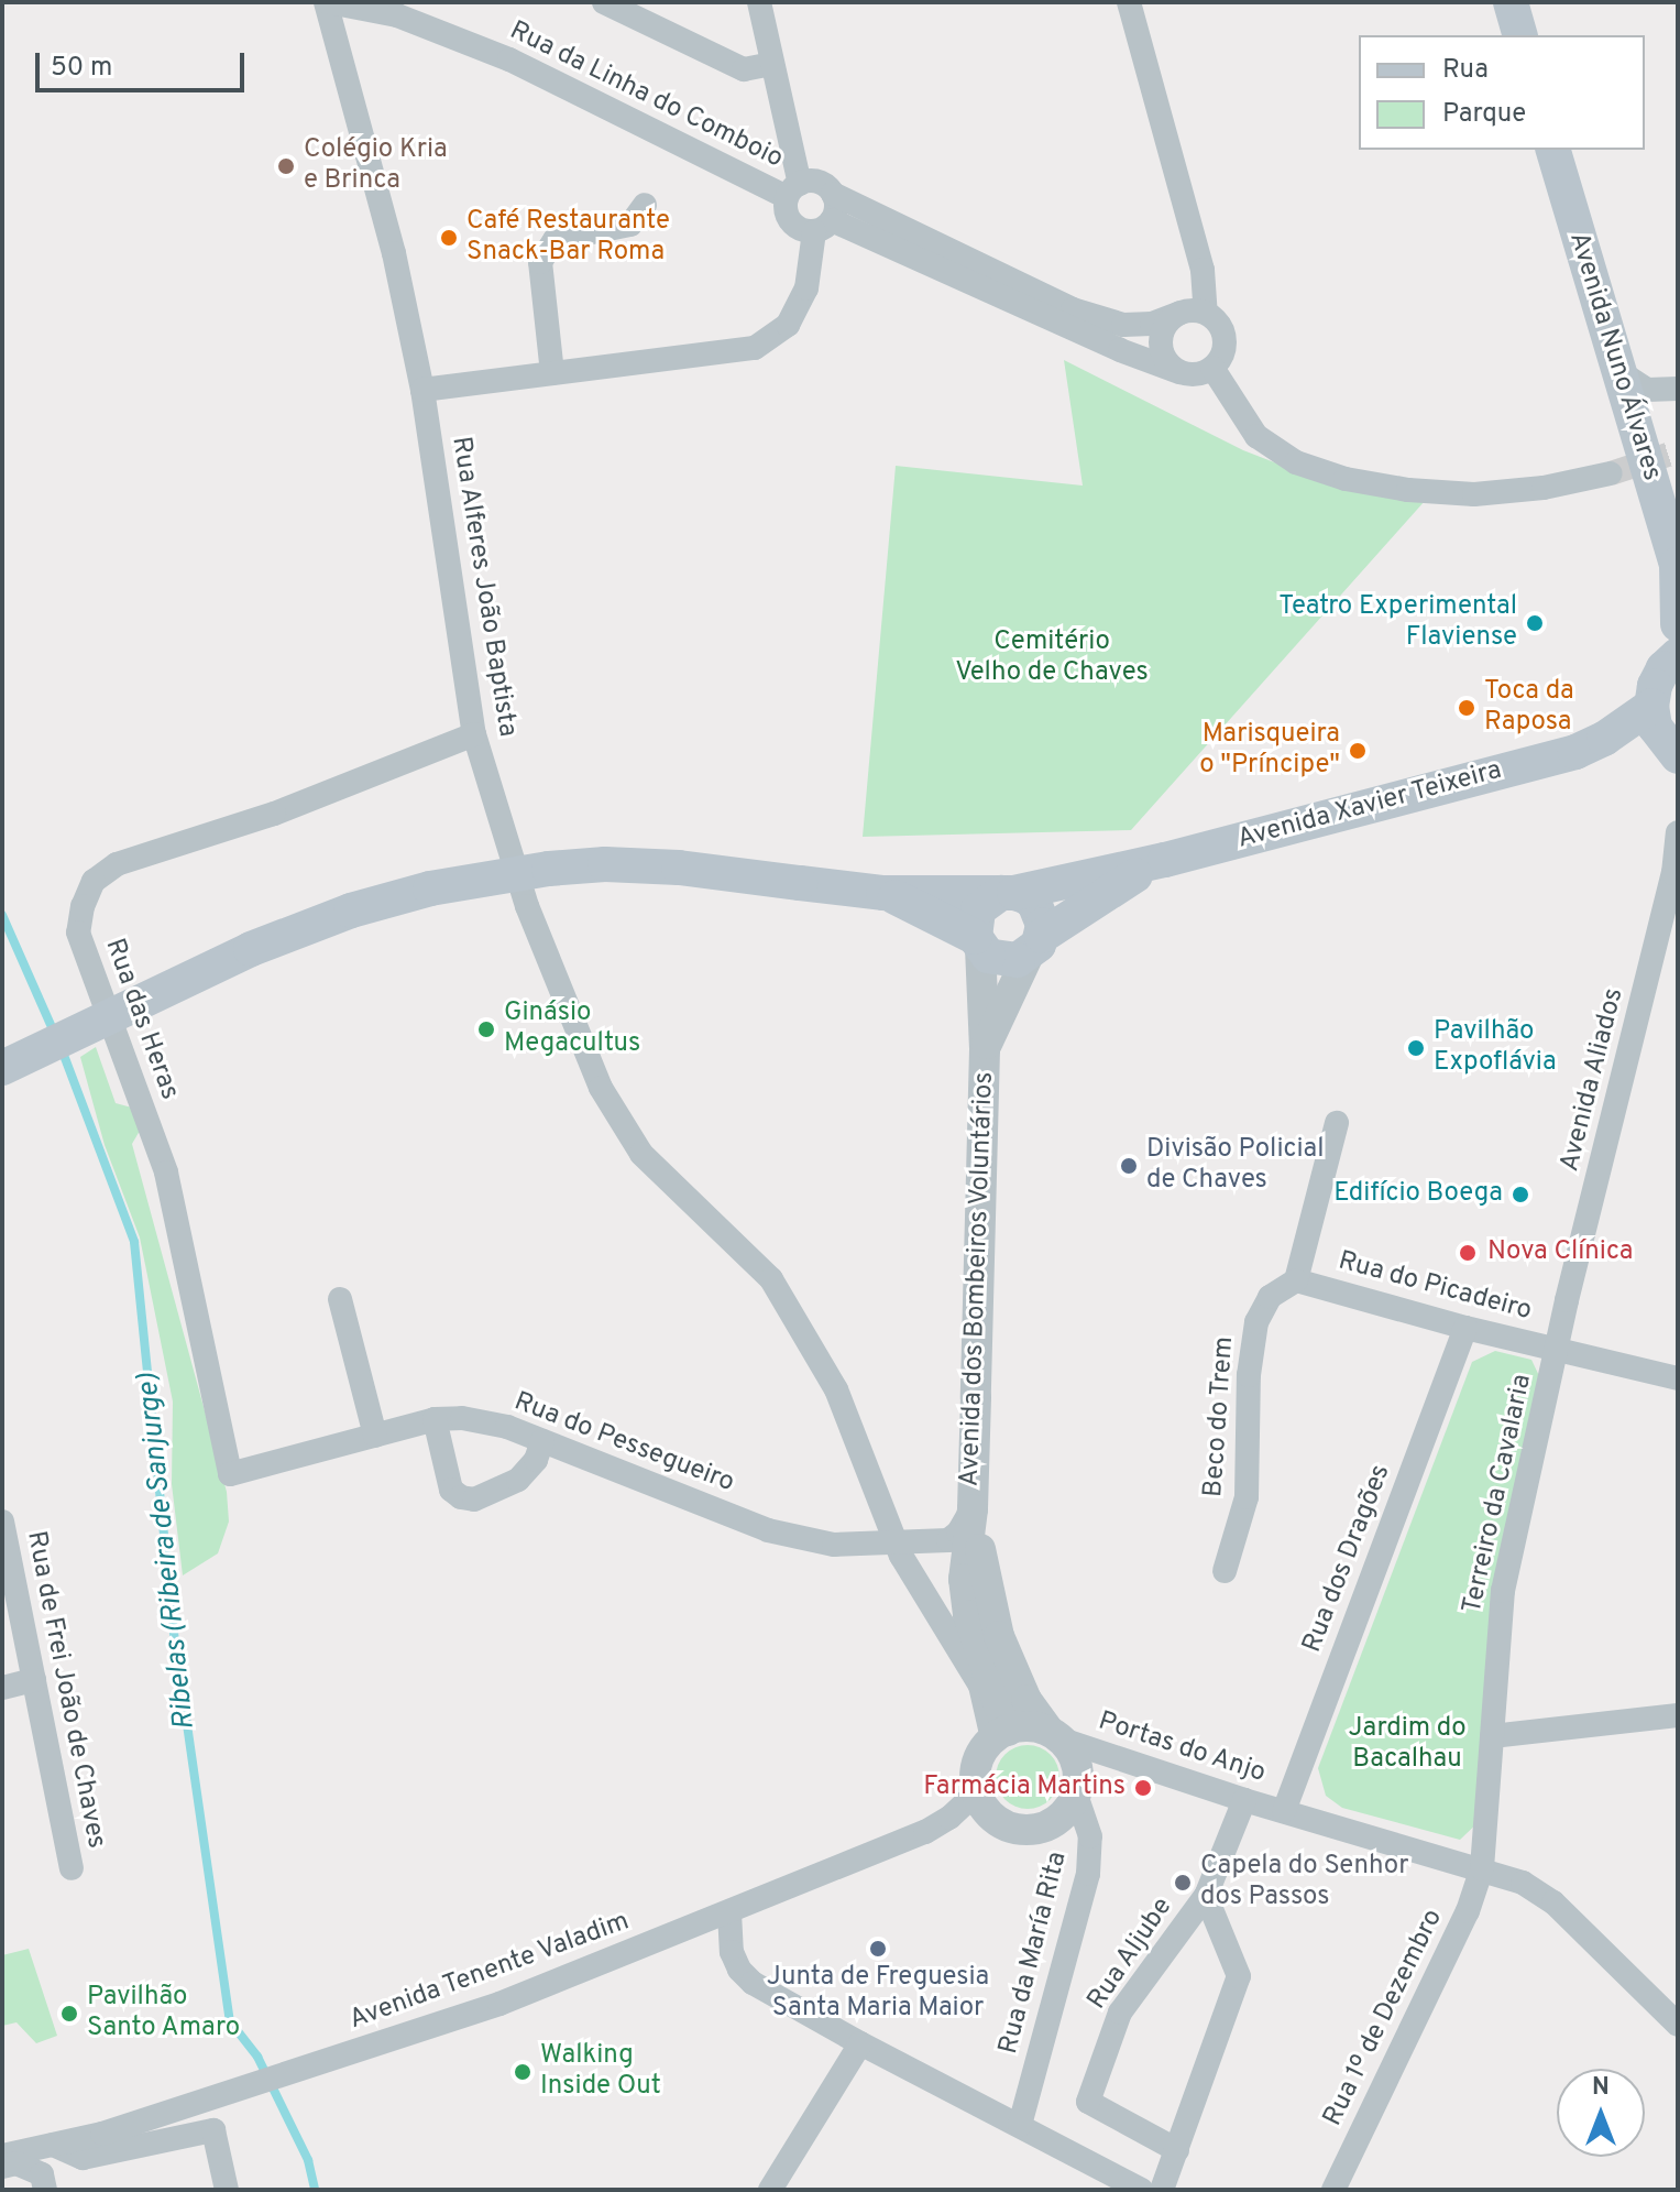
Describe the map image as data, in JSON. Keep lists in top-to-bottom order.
{
  "streets": {
    "main road": ["Avenida Nuno Álvares", "Avenida Xavier Teixeira"],
    "street": [
      "Rua da Linha do Comboio",
      "Rua Alferes João Baptista",
      "Rua das Heras",
      "Avenida Aliados",
      "Avenida dos Bombeiros Voluntários",
      "Rua do Picadeiro",
      "Beco do Trem",
      "Rua do Pessegueiro",
      "Terreiro da Cavalaria",
      "Rua dos Dragões",
      "Rua de Frei João de Chaves",
      "Portas do Anjo",
      "Rua da María Rita",
      "Rua Aljube",
      "Avenida Tenente Valadim",
      "Rua 1º de Dezembro"
    ]
  },
  "crossings": [
    ["Rua da Linha do Comboio", "Rua Alferes João Baptista"],
    ["Rua Alferes João Baptista", "Rua das Heras"],
    ["Rua Alferes João Baptista", "Avenida dos Bombeiros Voluntários"],
    ["Rua Alferes João Baptista", "Rua do Pessegueiro"],
    ["Rua Alferes João Baptista", "Portas do Anjo"],
    ["Rua Alferes João Baptista", "Rua da María Rita"],
    ["Rua Alferes João Baptista", "Avenida Tenente Valadim"],
    ["Avenida Xavier Teixeira", "Avenida dos Bombeiros Voluntários"],
    ["Rua das Heras", "Rua do Pessegueiro"],
    ["Avenida Aliados", "Rua do Picadeiro"],
    ["Avenida Aliados", "Terreiro da Cavalaria"],
    ["Avenida dos Bombeiros Voluntários", "Rua do Pessegueiro"],
    ["Avenida dos Bombeiros Voluntários", "Portas do Anjo"],
    ["Avenida dos Bombeiros Voluntários", "Rua da María Rita"],
    ["Avenida dos Bombeiros Voluntários", "Avenida Tenente Valadim"],
    ["Rua do Picadeiro", "Beco do Trem"],
    ["Rua do Picadeiro", "Terreiro da Cavalaria"],
    ["Rua do Picadeiro", "Rua dos Dragões"],
    ["Terreiro da Cavalaria", "Rua 1º de Dezembro"],
    ["Rua dos Dragões", "Portas do Anjo"],
    ["Portas do Anjo", "Rua da María Rita"],
    ["Portas do Anjo", "Avenida Tenente Valadim"],
    ["Rua da María Rita", "Avenida Tenente Valadim"]
  ],
  "water": ["Ribelas (Ribeira de Sanjurge)"],
  "parks": ["Cemitério Velho de Chaves", "Jardim do Bacalhau"],
  "places": [
    "Colégio Kria e Brinca",
    "Café Restaurante Snack-Bar Roma",
    "Teatro Experimental Flaviense",
    "Toca da Raposa",
    "Marisqueira o \"Príncipe\"",
    "Ginásio Megacultus",
    "Pavilhão Expoflávia",
    "Divisão Policial de Chaves",
    "Edifício Boega",
    "Nova Clínica",
    "Farmácia Martins",
    "Capela do Senhor dos Passos",
    "Junta de Freguesia Santa Maria Maior",
    "Pavilhão Santo Amaro",
    "Walking Inside Out"
  ],
  "legend": ["Rua", "Parque"],
  "scale_bar": "50 m",
  "north": "top"
}
